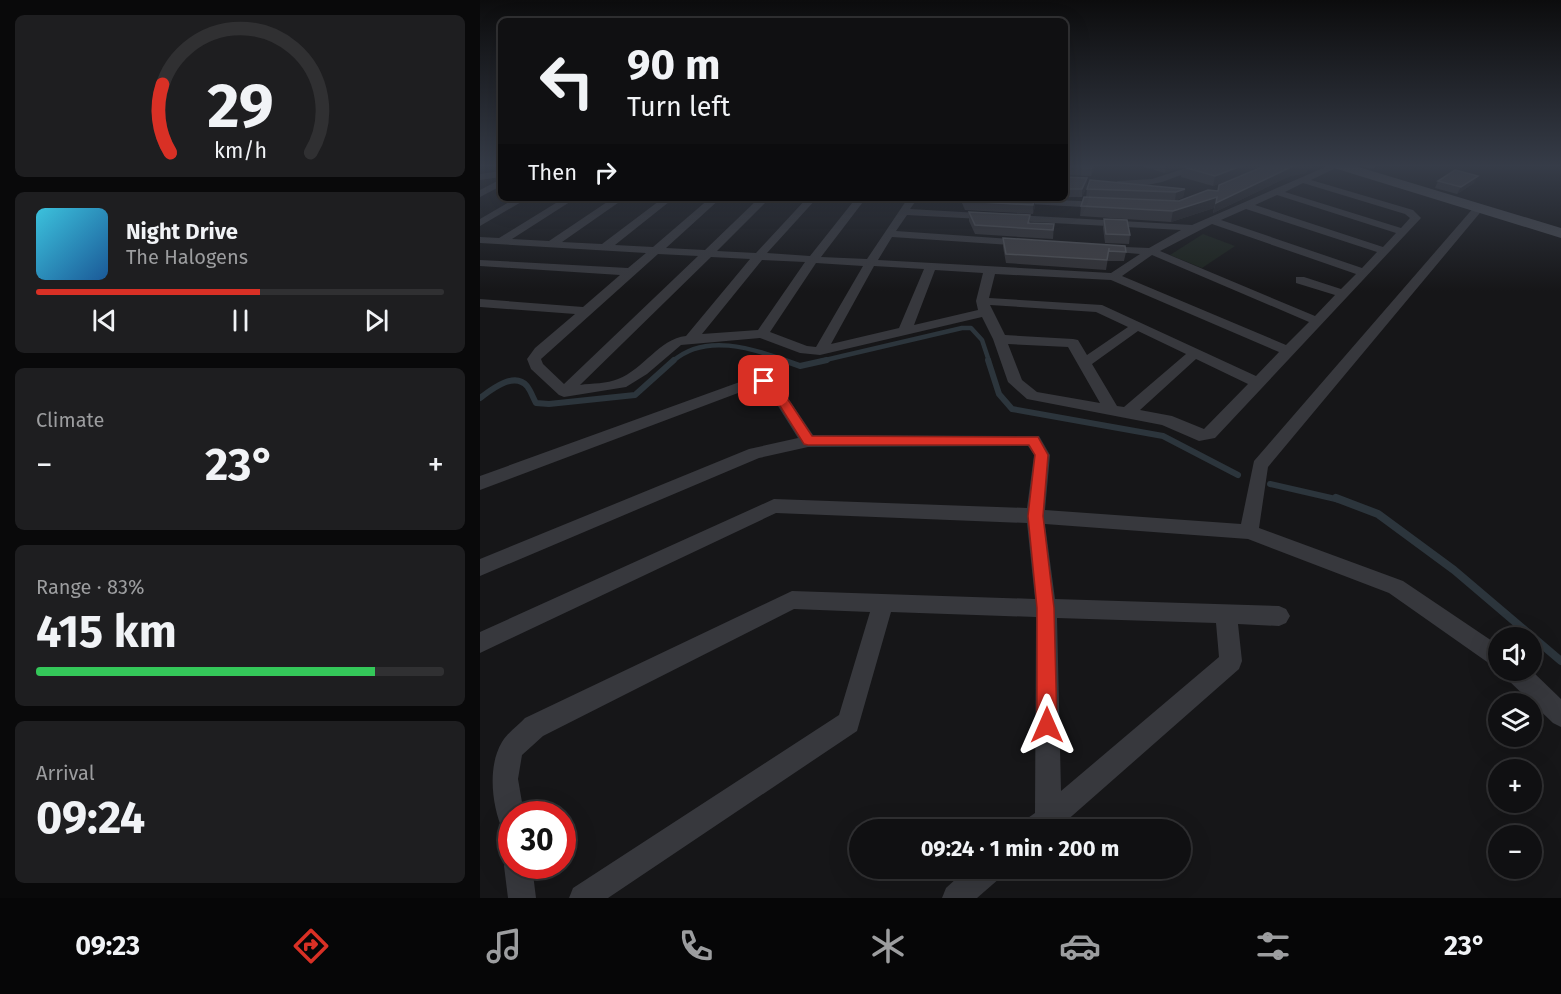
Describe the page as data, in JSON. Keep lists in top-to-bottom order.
{
  "page": {
    "turn": ["90 m", "Turn left"],
    "then": "Then",
    "song": ["Night Drive", "The Halogens"],
    "tile": [
      "Climate",
      ["Range · 83%", "415 km"],
      ["Arrival", "09:24"]
    ],
    "heat": ["−", "23°", "+"],
    "map_buttons": ["+", "−"],
    "limit": "30",
    "trip": "09:24 · 1 min · 200 m",
    "tabs": ["09:23", "23°"],
    "gauge": ["29", "km/h"]
  }
}
